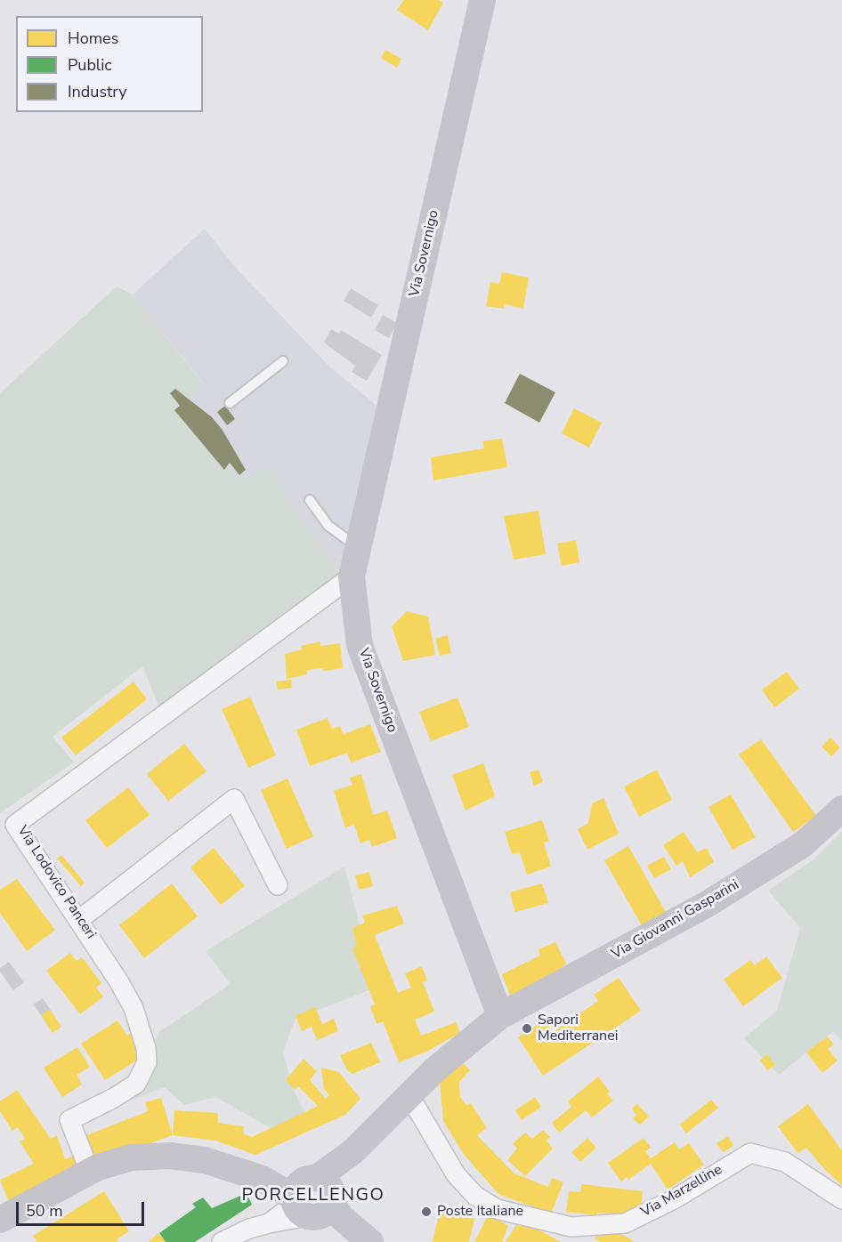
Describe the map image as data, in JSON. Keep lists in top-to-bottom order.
{
  "streets": {
    "main road": ["Via Sovernigo", "Via Giovanni Gasparini"],
    "street": ["Via Lodovico Panceri", "Via Marzelline"]
  },
  "crossings": [
    ["Via Sovernigo", "Via Lodovico Panceri"],
    ["Via Sovernigo", "Via Giovanni Gasparini"]
  ],
  "districts": ["PORCELLENGO"],
  "places": ["Sapori Mediterranei", "Poste Italiane"],
  "legend": ["Homes", "Public", "Industry"],
  "scale_bar": "50 m"
}
